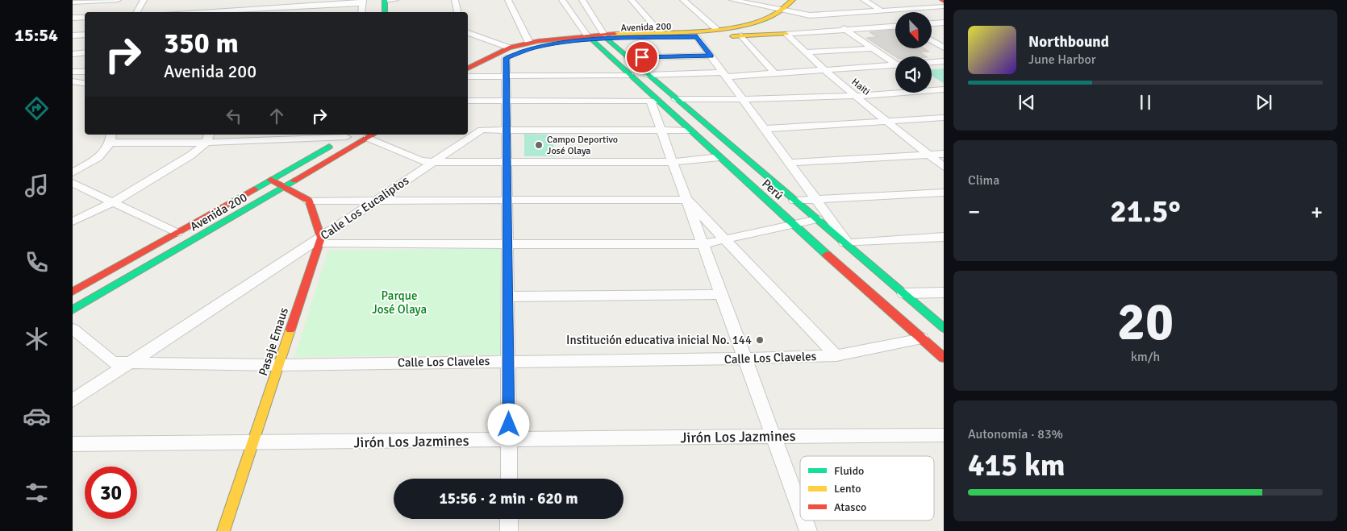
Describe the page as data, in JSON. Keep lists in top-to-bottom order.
{
  "streets": {
    "main road": [
      "Avenida 200",
      "Haiti",
      "Perú",
      "Pasaje Emaus"
    ],
    "street": ["Calle Los Eucaliptos", "Calle Los Claveles", "Jirón Los Jazmines"]
  },
  "crossings": [
    ["Avenida 200", "Haiti"],
    ["Avenida 200", "Perú"],
    ["Perú", "Calle Los Eucaliptos"],
    ["Perú", "Calle Los Claveles"],
    ["Calle Los Eucaliptos", "Pasaje Emaus"],
    ["Calle Los Eucaliptos", "Calle Los Claveles"],
    ["Pasaje Emaus", "Calle Los Claveles"],
    ["Pasaje Emaus", "Jirón Los Jazmines"]
  ],
  "parks": ["Parque José Olaya"],
  "places": ["Campo Deportivo José Olaya", "Institución educativa inicial No. 144"],
  "legend": ["Fluido", "Lento", "Atasco"],
  "north": "bottom right",
  "page": {
    "tabs": "15:54",
    "turn": ["350 m", "Avenida 200"],
    "song": ["Northbound", "June Harbor"],
    "tile": [
      "Clima",
      ["20", "km/h"],
      ["Autonomía · 83%", "415 km"]
    ],
    "heat": ["−", "21.5°", "+"],
    "limit": "30",
    "trip": "15:56 · 2 min · 620 m"
  }
}
